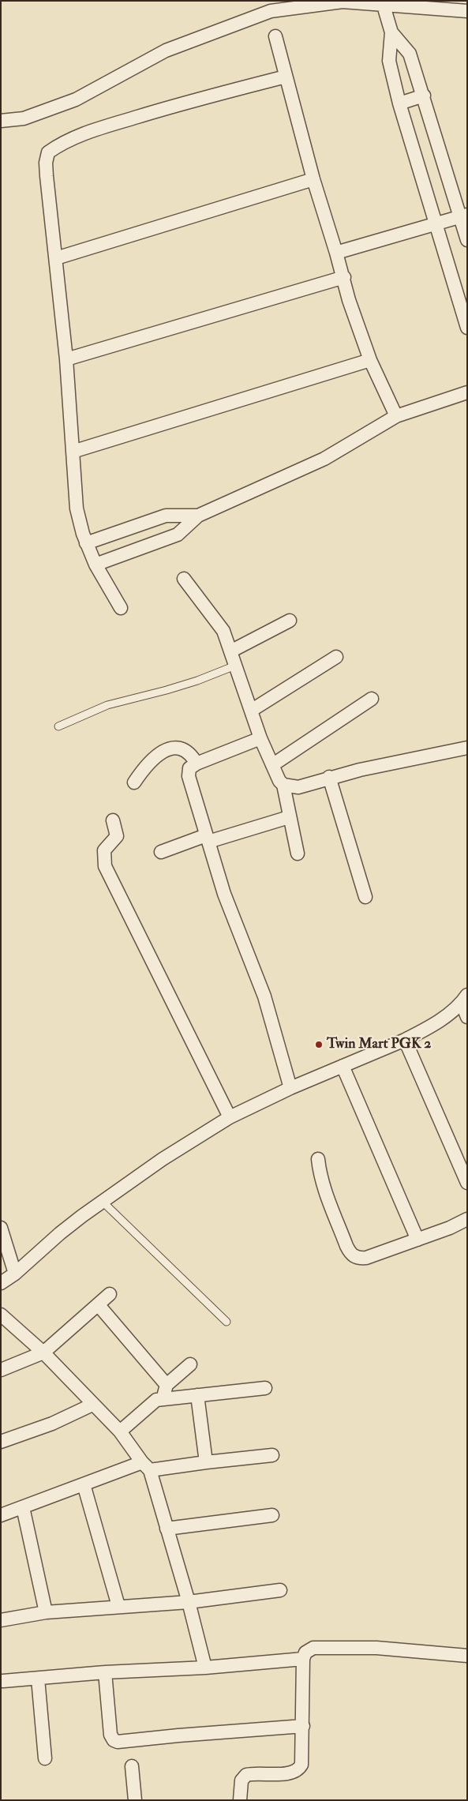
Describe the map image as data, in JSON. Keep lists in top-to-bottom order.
{
  "places": ["Twin Mart PGK 2"]
}
